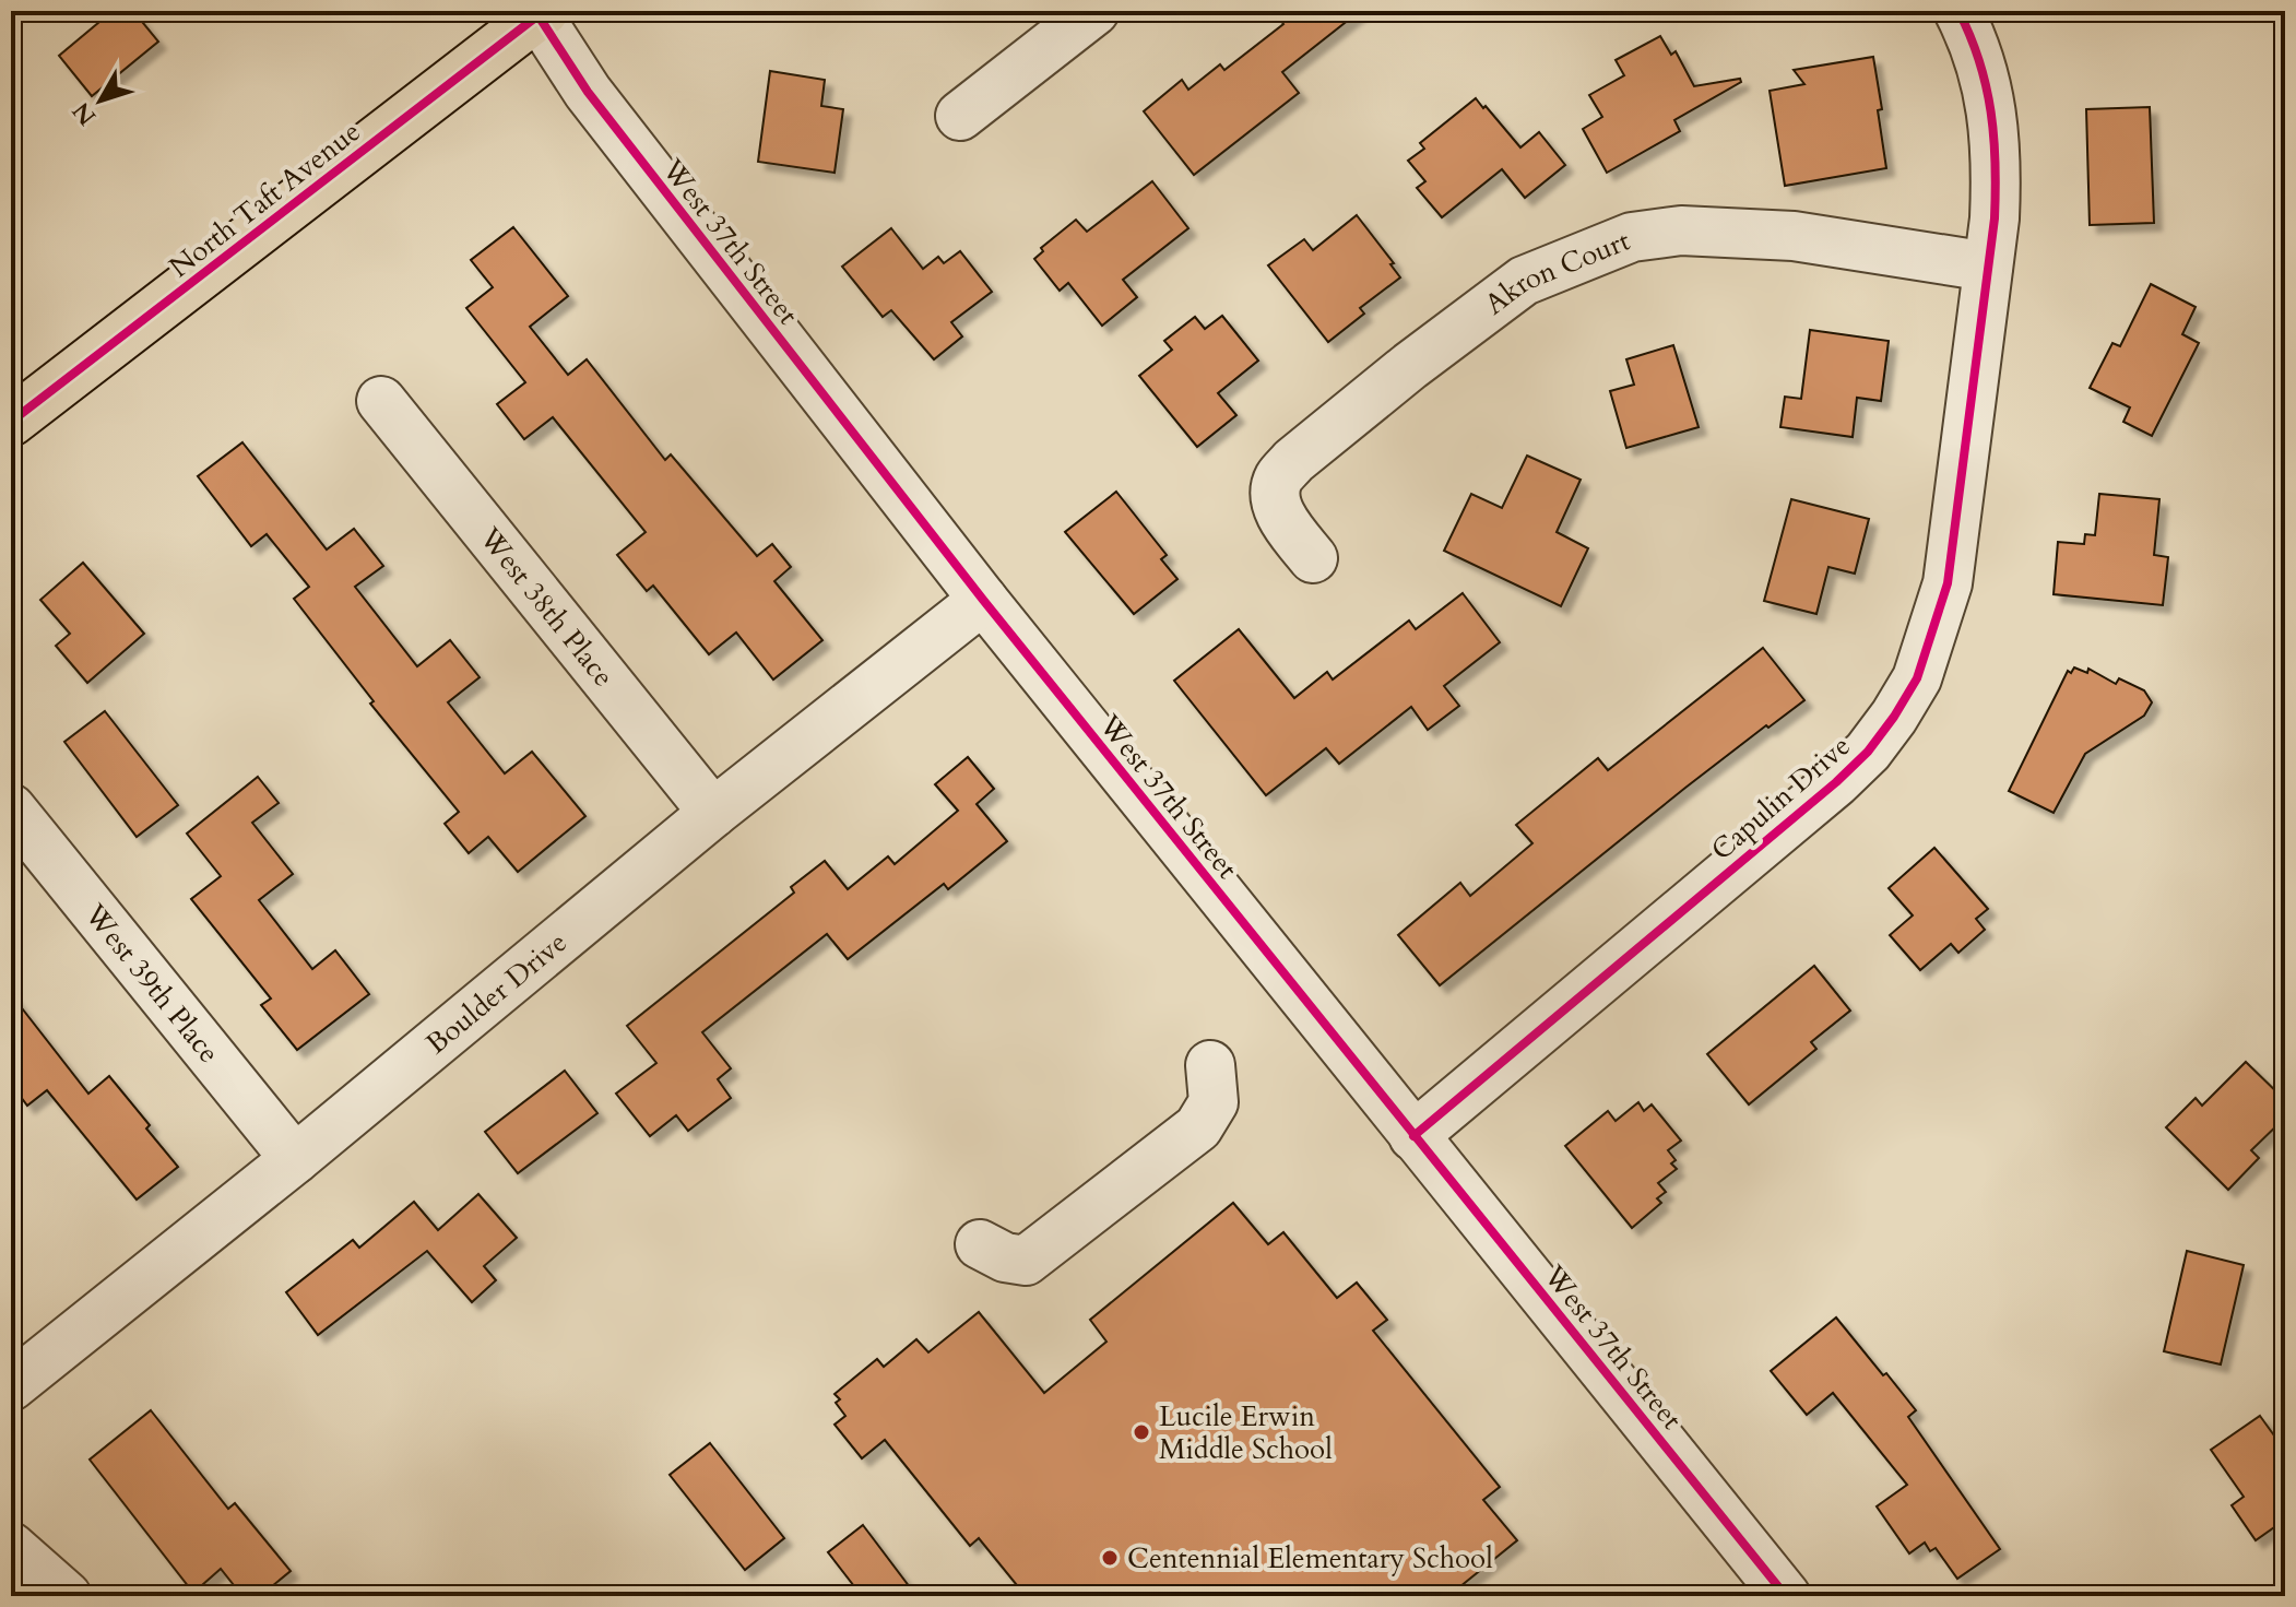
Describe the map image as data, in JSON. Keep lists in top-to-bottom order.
{
  "streets": {
    "main road": ["North Taft Avenue"],
    "street": [
      "West 37th Street",
      "Akron Court",
      "West 38th Place",
      "Capulin Drive",
      "West 39th Place",
      "Boulder Drive"
    ]
  },
  "crossings": [
    ["North Taft Avenue", "West 37th Street"],
    ["West 37th Street", "Capulin Drive"],
    ["West 37th Street", "Boulder Drive"],
    ["Akron Court", "Capulin Drive"],
    ["West 38th Place", "Boulder Drive"],
    ["West 39th Place", "Boulder Drive"]
  ],
  "places": ["Lucile Erwin Middle School", "Centennial Elementary School"],
  "north": "bottom left"
}
